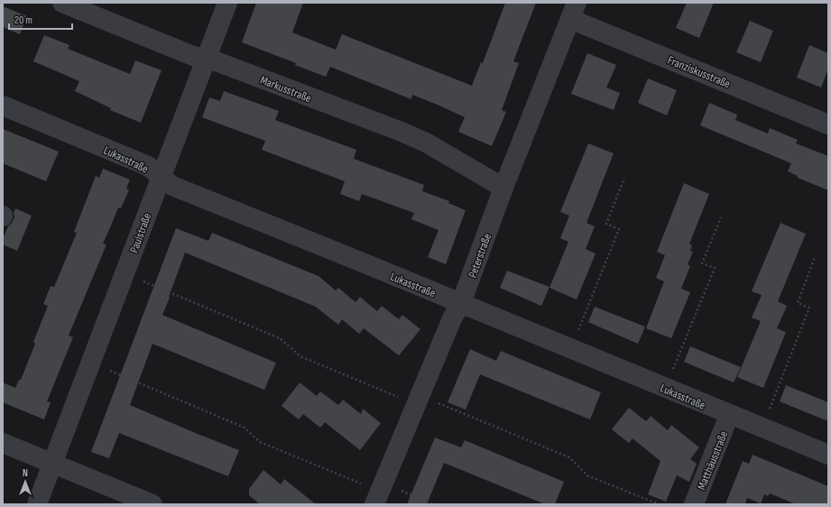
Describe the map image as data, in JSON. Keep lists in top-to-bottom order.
{
  "streets": {
    "street": [
      "Franziskusstraße",
      "Markusstraße",
      "Lukasstraße",
      "Paulstraße",
      "Peterstraße",
      "Matthäusstraße"
    ]
  },
  "crossings": [
    ["Franziskusstraße", "Peterstraße"],
    ["Markusstraße", "Paulstraße"],
    ["Markusstraße", "Peterstraße"],
    ["Lukasstraße", "Paulstraße"],
    ["Lukasstraße", "Peterstraße"],
    ["Lukasstraße", "Matthäusstraße"]
  ],
  "scale_bar": "20 m",
  "north": "top"
}
